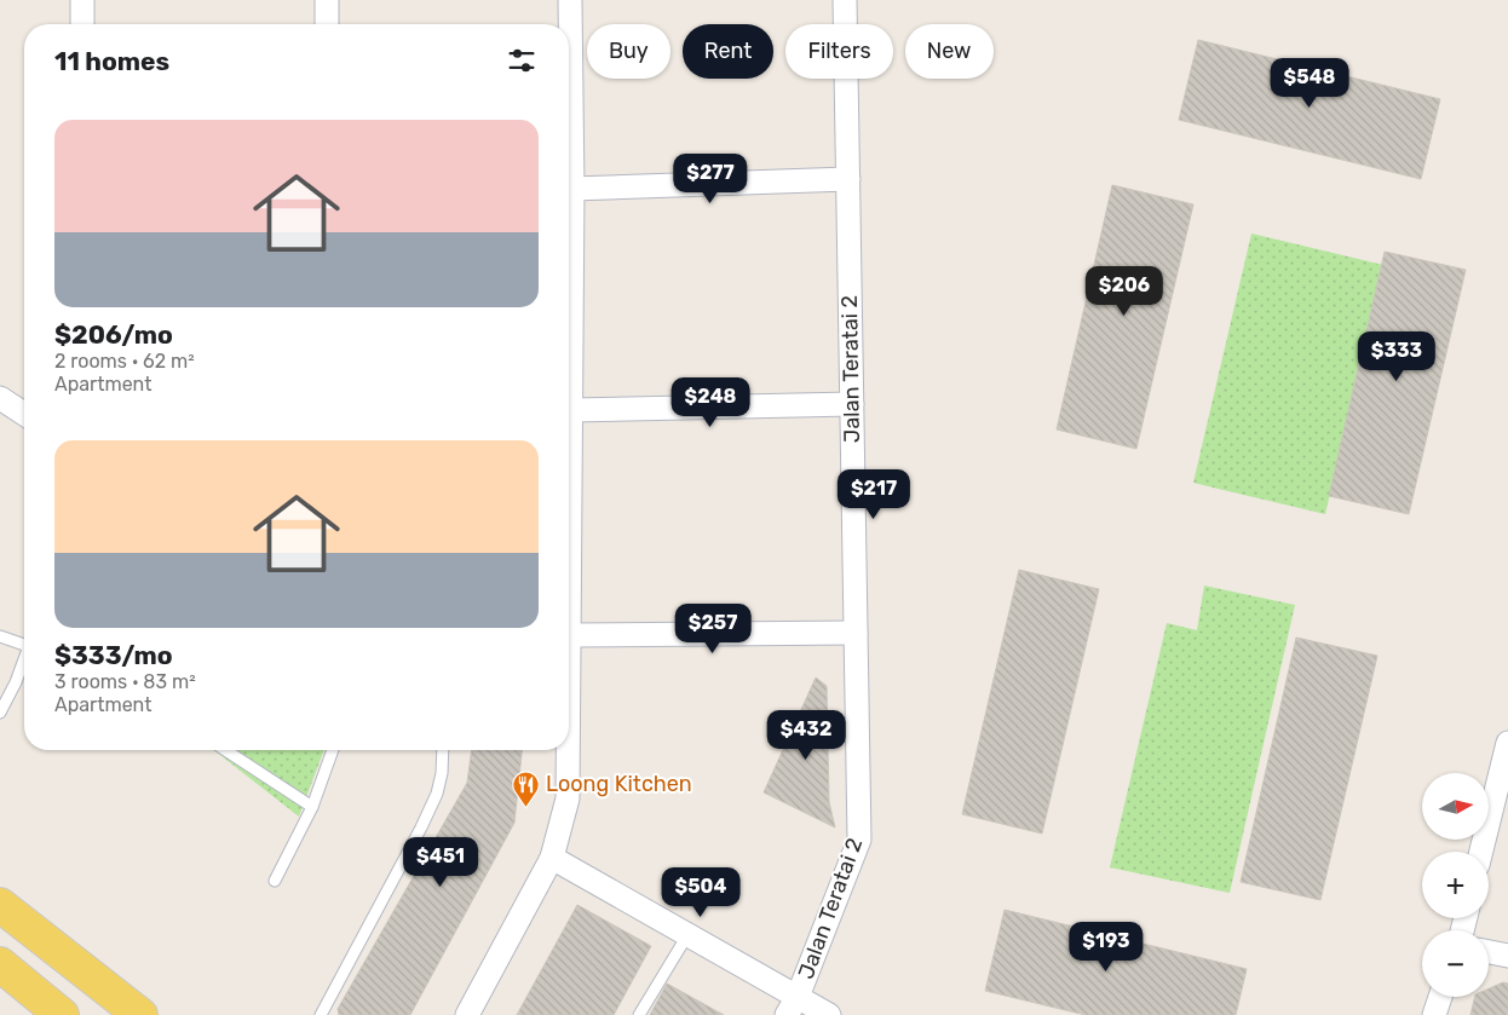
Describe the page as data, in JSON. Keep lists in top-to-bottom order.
{
  "streets": {
    "street": ["Jalan Teratai 2"]
  },
  "places": {
    "restaurant": ["Loong Kitchen"]
  },
  "north": "right",
  "page": {
    "chip": [
      "Buy",
      "Rent",
      "Filters",
      "New"
    ],
    "heading": "11 homes",
    "price": [
      "$548",
      "$277",
      "$206",
      "$333",
      "$248",
      "$217",
      "$257",
      "$432",
      "$451",
      "$504",
      "$193"
    ],
    "list": [
      {
        "name": "$206/mo",
        "note": "2 rooms · 62 m² · Apartment"
      },
      {
        "name": "$333/mo",
        "note": "3 rooms · 83 m² · Apartment"
      }
    ],
    "map_buttons": ["+", "−"]
  }
}
